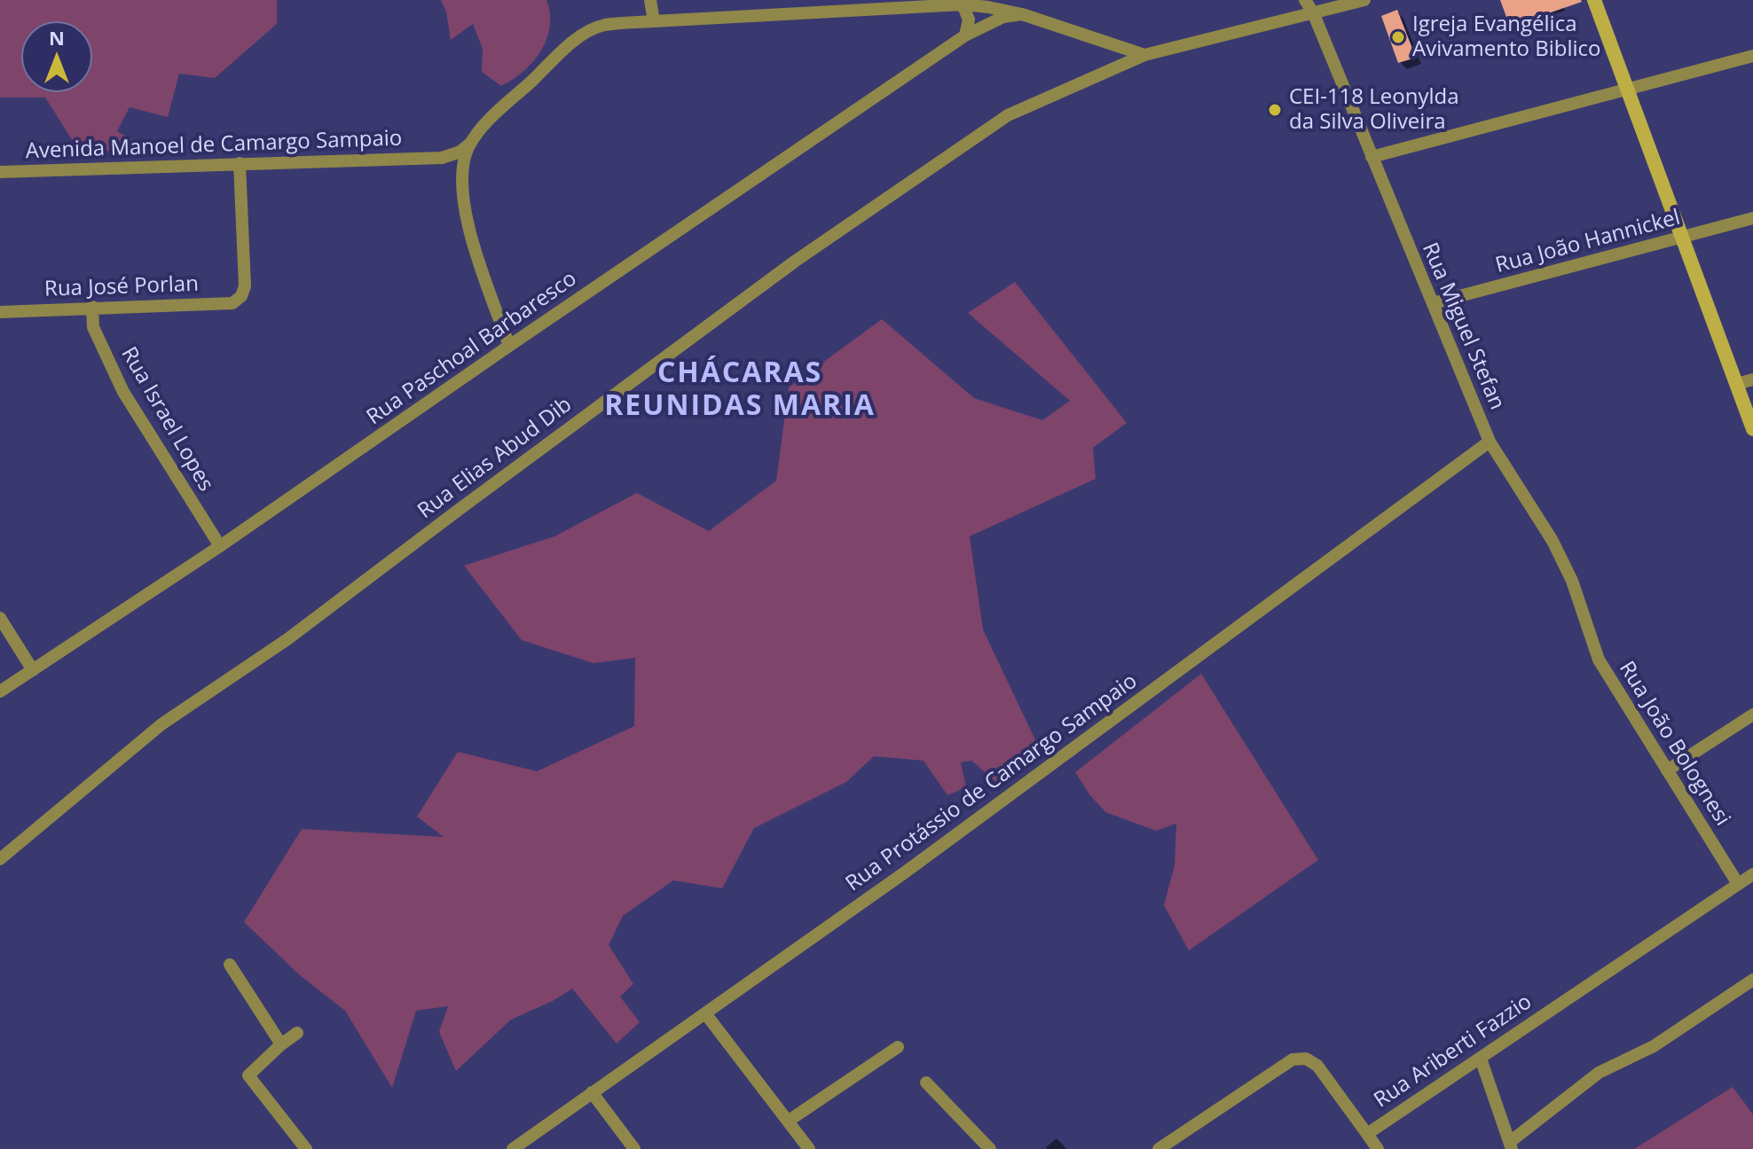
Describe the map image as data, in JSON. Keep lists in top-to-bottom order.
{
  "streets": {
    "street": [
      "Avenida Manoel de Camargo Sampaio",
      "Rua João Hannickel",
      "Rua José Porlan",
      "Rua Miguel Stefan",
      "Rua Paschoal Barbaresco",
      "Rua Israel Lopes",
      "Rua Elias Abud Dib",
      "Rua João Bolognesi",
      "Rua Protássio de Camargo Sampaio",
      "Rua Ariberti Fazzio"
    ]
  },
  "crossings": [
    ["Avenida Manoel de Camargo Sampaio", "Rua José Porlan"],
    ["Avenida Manoel de Camargo Sampaio", "Rua Paschoal Barbaresco"],
    ["Avenida Manoel de Camargo Sampaio", "Rua Elias Abud Dib"],
    ["Rua João Hannickel", "Rua Miguel Stefan"],
    ["Rua José Porlan", "Rua Israel Lopes"],
    ["Rua Miguel Stefan", "Rua João Bolognesi"],
    ["Rua Miguel Stefan", "Rua Protássio de Camargo Sampaio"],
    ["Rua Paschoal Barbaresco", "Rua Israel Lopes"],
    ["Rua João Bolognesi", "Rua Ariberti Fazzio"]
  ],
  "districts": ["CHÁCARAS REUNIDAS MARIA"],
  "places": ["Igreja Evangélica Avivamento Biblico", "CEI-118 Leonylda da Silva Oliveira"],
  "north": "top"
}
